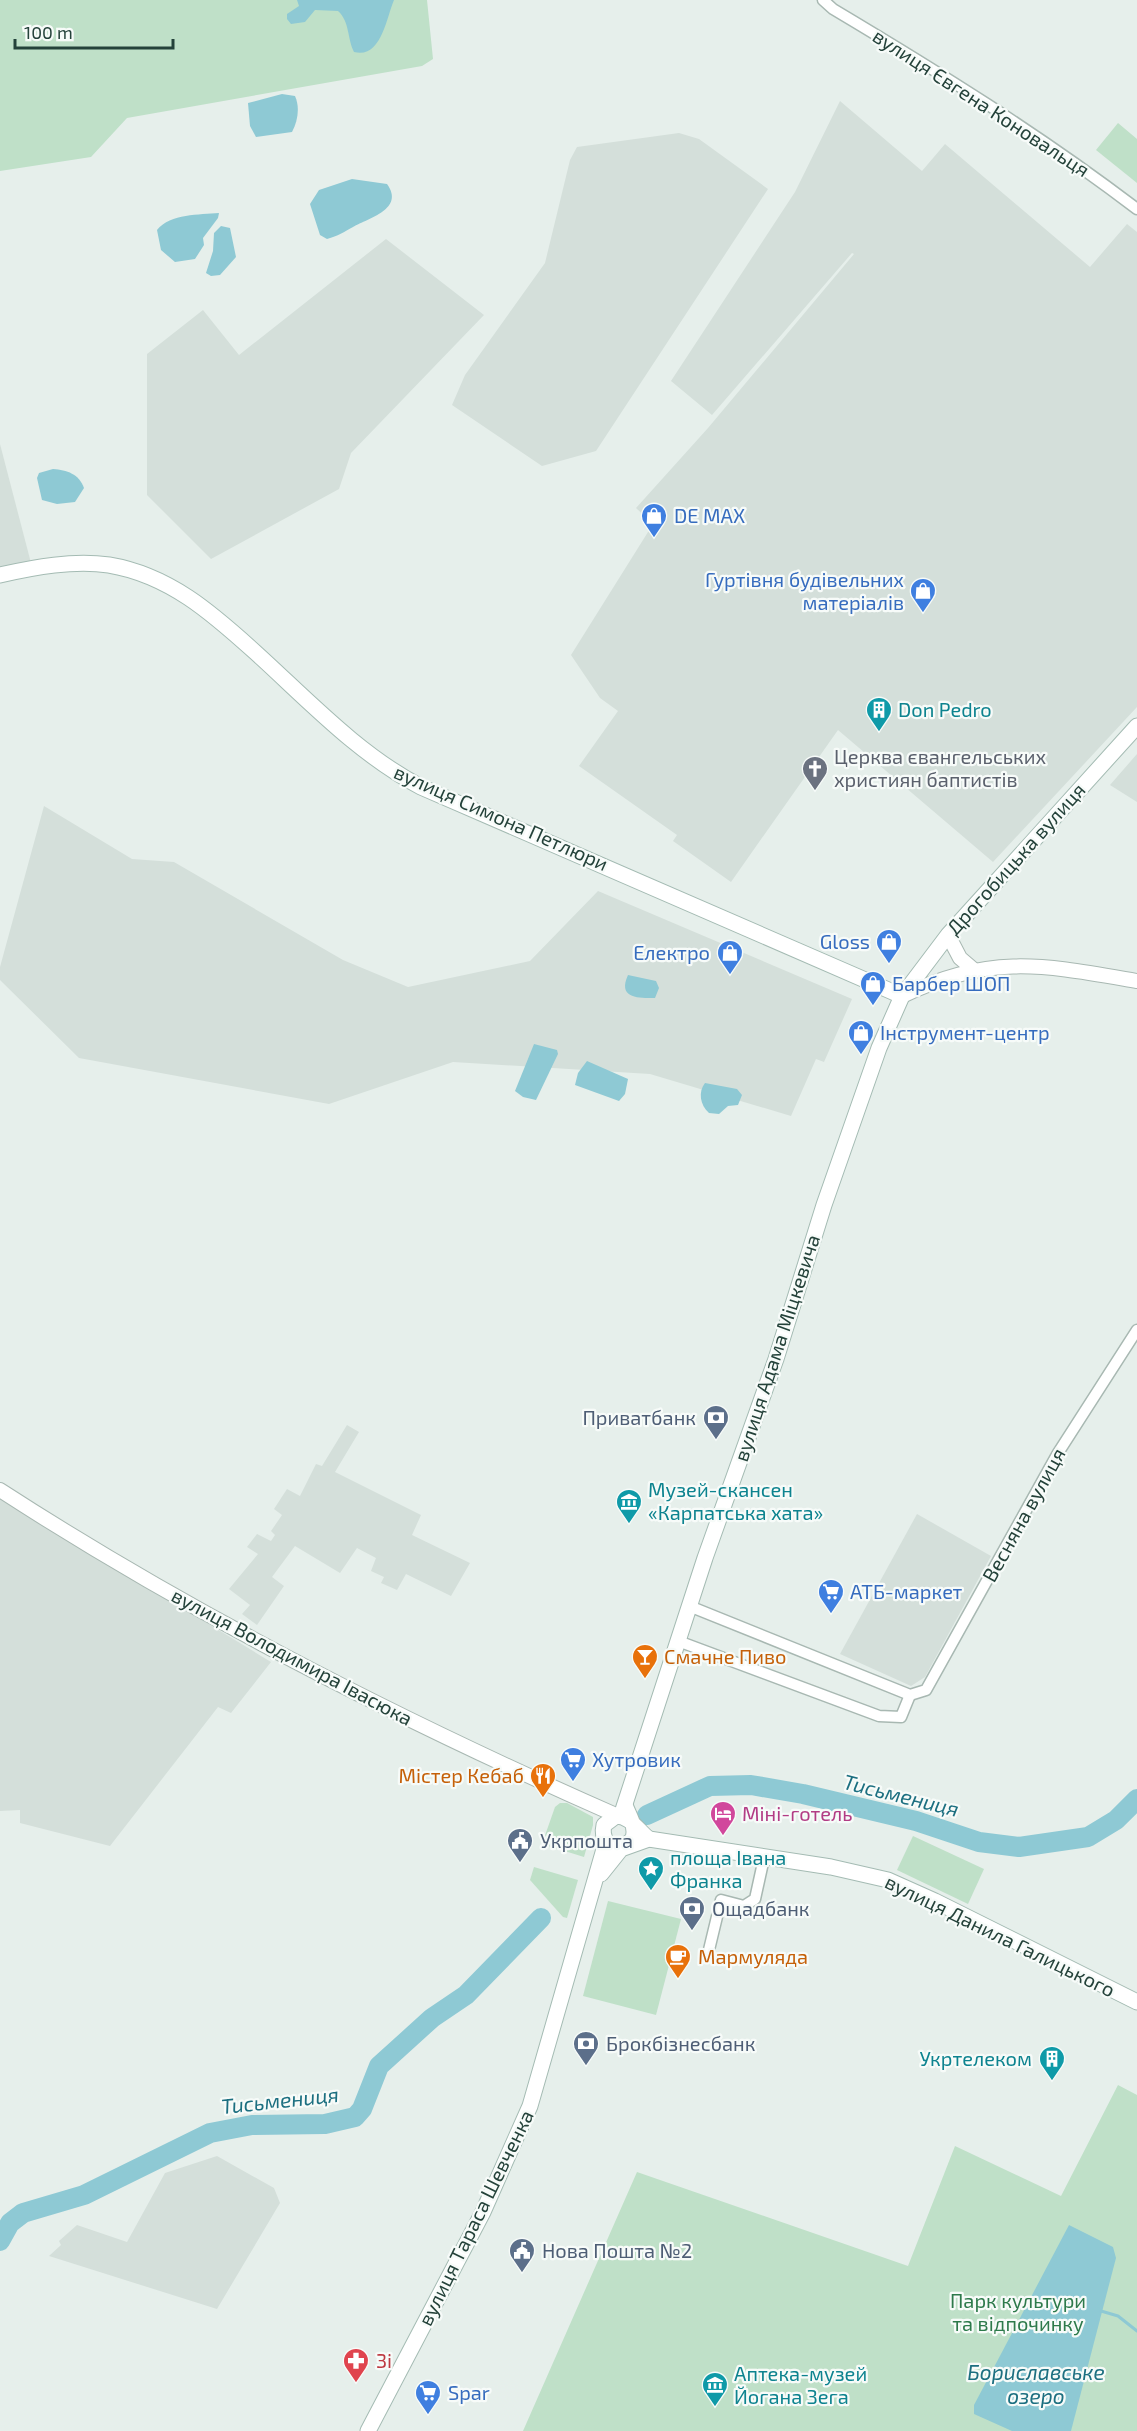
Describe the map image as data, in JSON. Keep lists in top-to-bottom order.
{
  "streets": {
    "main road": [
      "вулиця Симона Петлюри",
      "Дрогобицька вулиця",
      "вулиця Адама Міцкевича",
      "вулиця Данила Галицького",
      "вулиця Тараса Шевченка"
    ],
    "street": ["вулиця Євгена Коновальця", "Весняна вулиця", "вулиця Володимира Івасюка"]
  },
  "crossings": [
    ["вулиця Симона Петлюри", "Дрогобицька вулиця"],
    ["вулиця Симона Петлюри", "вулиця Адама Міцкевича"],
    ["Дрогобицька вулиця", "вулиця Адама Міцкевича"],
    ["вулиця Адама Міцкевича", "Весняна вулиця"]
  ],
  "water": ["Тисьмениця", "Бориславське озеро"],
  "parks": ["Парк культури та відпочинку"],
  "places": {
    "shop": [
      "DE MAX",
      "Гуртівня будівельних матеріалів",
      "Gloss",
      "Електро",
      "Барбер ШОП",
      "Інструмент-центр"
    ],
    "building": ["Don Pedro", "Укртелеком"],
    "church": ["Церква євангельських християн баптистів"],
    "bank": ["Приватбанк", "Ощадбанк", "Брокбізнесбанк"],
    "museum": ["Музей-скансен «Карпатська хата»", "Аптека-музей Йогана Зега"],
    "supermarket": ["АТБ-маркет", "Хутровик", "Spar"],
    "bar": ["Смачне Пиво"],
    "restaurant": ["Містер Кебаб"],
    "hotel": ["Міні-готель"],
    "public building": ["Укрпошта", "Нова Пошта №2"],
    "place": ["площа Івана Франка"],
    "cafe": ["Мармуляда"],
    "pharmacy": ["3і"]
  },
  "scale_bar": "100 m"
}
